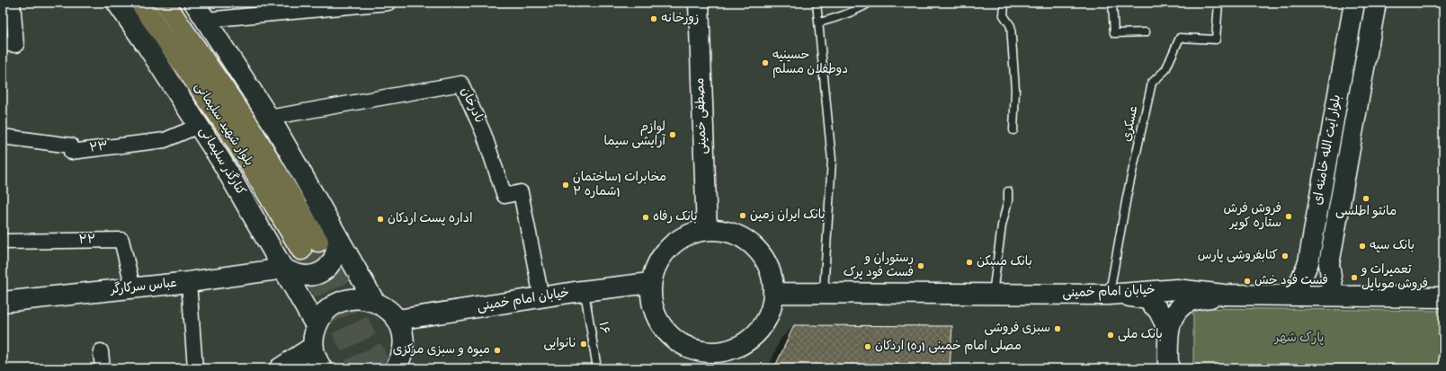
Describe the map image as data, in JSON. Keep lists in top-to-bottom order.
{
  "streets": {
    "main road": [
      "مصطفی خمینی",
      "بلوار شهید سلیمانی",
      "بلوار آیت الله خامنه ای",
      "کنارگذر سلیمانی",
      "عباس سرکارگر",
      "خیابان امام خمینی"
    ],
    "street": ["نادرخان", "۲۳", "۲۲"],
    "lane": ["عسکری", "۱۶"]
  },
  "crossings": [
    ["نادرخان", "خیابان امام خمینی"],
    ["مصطفی خمینی", "خیابان امام خمینی"],
    ["عسکری", "خیابان امام خمینی"],
    ["۲۳", "کنارگذر سلیمانی"],
    ["بلوار آیت الله خامنه ای", "خیابان امام خمینی"],
    ["کنارگذر سلیمانی", "عباس سرکارگر"],
    ["۲۲", "عباس سرکارگر"],
    ["خیابان امام خمینی", "۱۶"]
  ],
  "parks": ["پارک شهر"],
  "places": [
    "زورخانه",
    "حسینیه دوطفلان مسلم",
    "لوازم آرایشی سیما",
    "مخابرات (ساختمان شماره ۲)",
    "مانتو اطلسی",
    "بانک ایران زمین",
    "فروش فرش ستاره کویر",
    "بانک رفاه",
    "اداره پست اردکان",
    "بانک سپه",
    "کتابفروشی پارس",
    "بانک مسکن",
    "رستوران و فست فود پرک",
    "تعمیرات و فروش موبایل",
    "فست فود خش",
    "سبزی فروشی",
    "بانک ملی",
    "نانوایی",
    "مصلی امام خمینی (ره) اردکان",
    "میوه و سبزی مرکزی"
  ]
}
